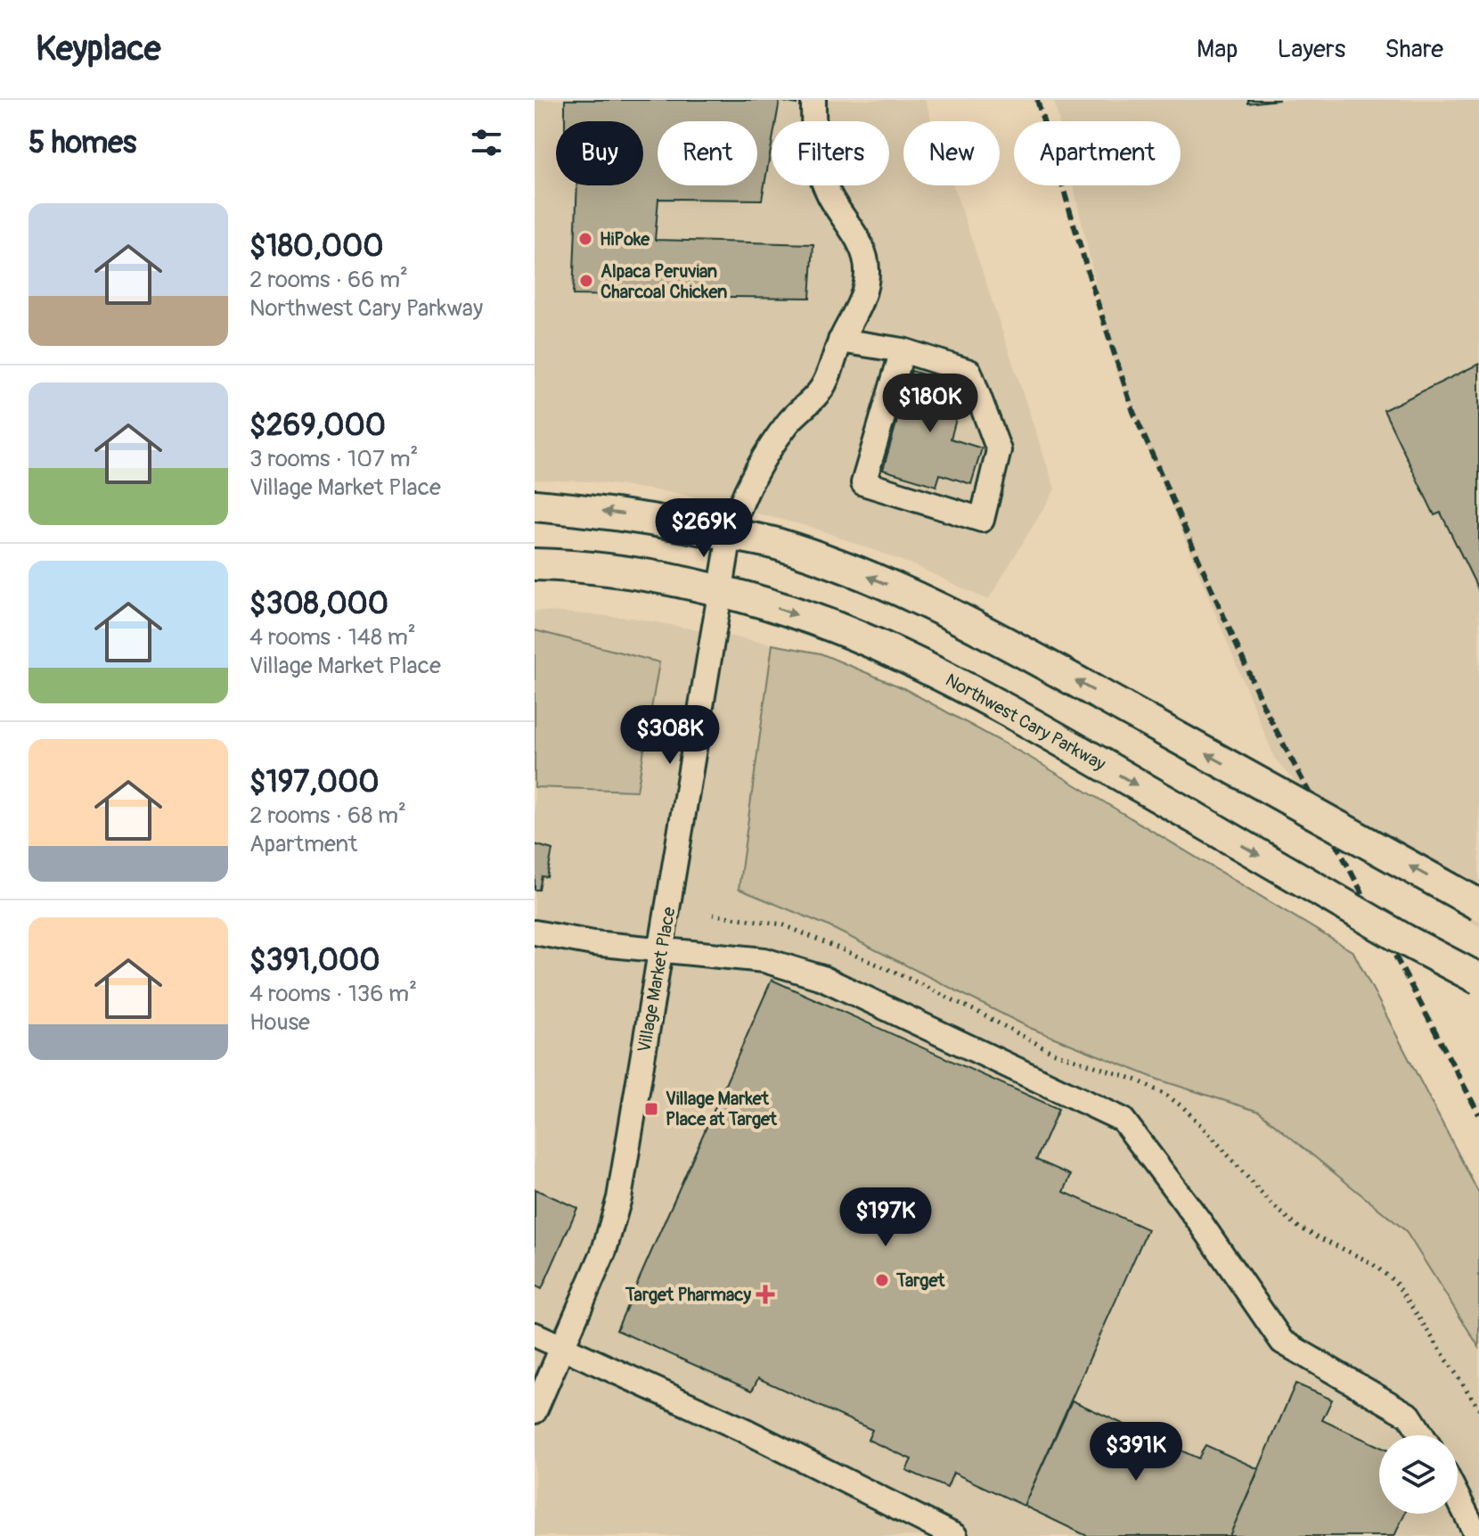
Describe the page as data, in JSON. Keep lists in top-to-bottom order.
{
  "streets": {
    "main road": ["Northwest Cary Parkway"],
    "street": ["Village Market Place"]
  },
  "crossings": [
    ["Northwest Cary Parkway", "Village Market Place"]
  ],
  "places": {
    "other": ["HiPoke", "Alpaca Peruvian Charcoal Chicken", "Target"],
    "transit": ["Village Market Place at Target"],
    "health": ["Target Pharmacy"]
  },
  "page": {
    "header": "Keyplace",
    "nav": ["Map", "Layers", "Share"],
    "heading": "5 homes",
    "chip": [
      "Buy",
      "Rent",
      "Filters",
      "New",
      "Apartment"
    ],
    "list": [
      {
        "name": "$180,000",
        "note": "2 rooms · 66 m² · Northwest Cary Parkway"
      },
      {
        "name": "$269,000",
        "note": "3 rooms · 107 m² · Village Market Place"
      },
      {
        "name": "$308,000",
        "note": "4 rooms · 148 m² · Village Market Place"
      },
      {
        "name": "$197,000",
        "note": "2 rooms · 68 m² · Apartment"
      },
      {
        "name": "$391,000",
        "note": "4 rooms · 136 m² · House"
      }
    ],
    "price": [
      "$180K",
      "$269K",
      "$308K",
      "$197K",
      "$391K"
    ]
  }
}
